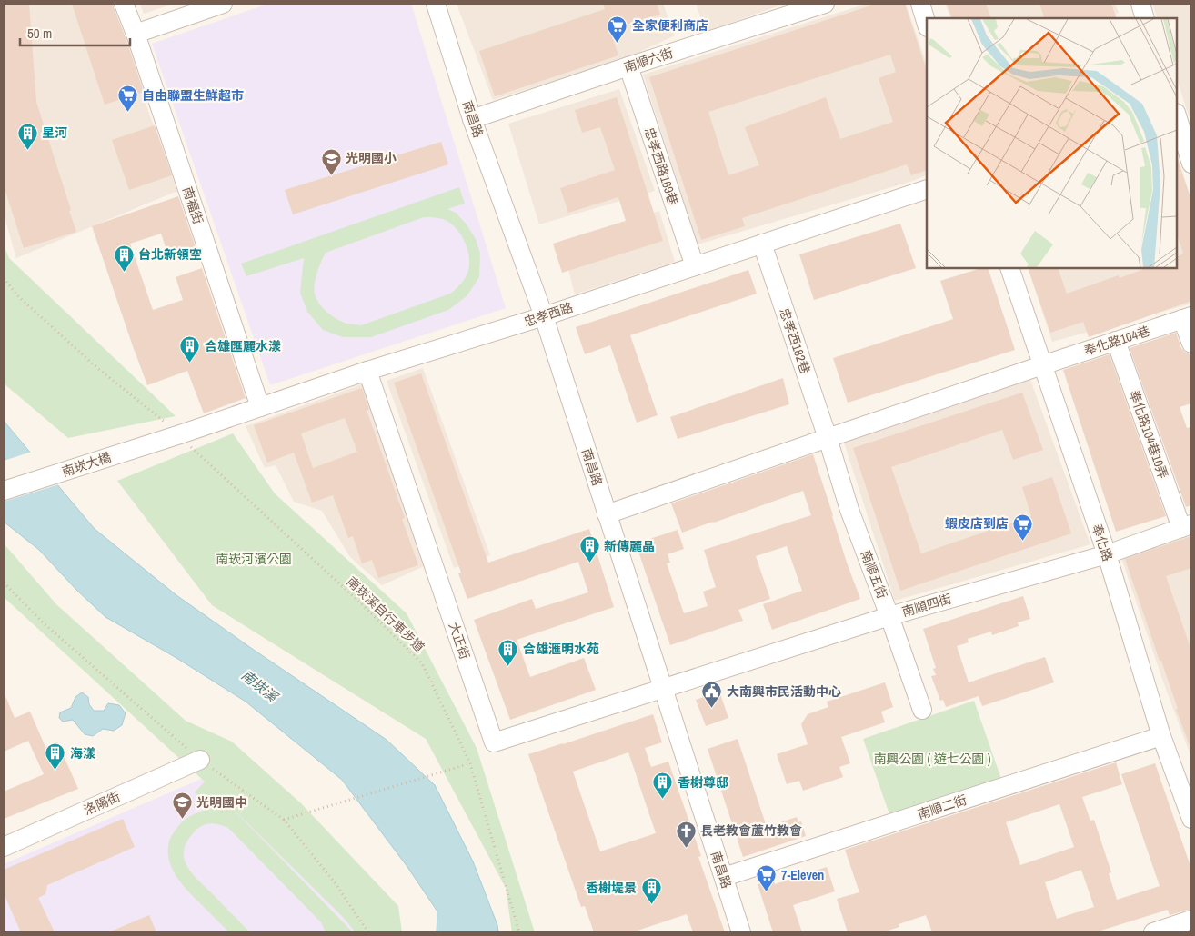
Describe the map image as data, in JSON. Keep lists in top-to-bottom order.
{
  "streets": {
    "street": [
      "南順六街",
      "南昌路",
      "忠孝西路169巷",
      "南福街",
      "忠孝西路",
      "忠孝西182巷",
      "奉化路104巷",
      "奉化路104巷10弄",
      "南崁大橋",
      "奉化路",
      "南順五街",
      "南順四街",
      "大正街",
      "洛陽街",
      "南順二街"
    ],
    "path": ["南崁溪自行車步道"]
  },
  "crossings": [
    ["南順六街", "南昌路"],
    ["南順六街", "忠孝西路169巷"],
    ["南昌路", "忠孝西路"],
    ["南昌路", "南順四街"],
    ["南昌路", "大正街"],
    ["南昌路", "南順二街"],
    ["忠孝西路169巷", "忠孝西路"],
    ["南福街", "忠孝西路"],
    ["忠孝西路", "忠孝西182巷"],
    ["忠孝西路", "南崁大橋"],
    ["忠孝西路", "大正街"],
    ["忠孝西182巷", "南順五街"],
    ["奉化路104巷", "奉化路104巷10弄"],
    ["奉化路104巷", "奉化路"],
    ["奉化路104巷10弄", "南順四街"],
    ["奉化路", "南順四街"],
    ["奉化路", "南順二街"],
    ["南順五街", "南順四街"],
    ["南順四街", "大正街"]
  ],
  "water": ["南崁溪"],
  "parks": ["南崁河濱公園", "南興公園 ( 遊七公園 )"],
  "places": {
    "supermarket": [
      "全家便利商店",
      "自由聯盟生鮮超市",
      "蝦皮店到店",
      "7-Eleven"
    ],
    "building": [
      "星河",
      "台北新領空",
      "合雄匯麗水漾",
      "新傳麗晶",
      "合雄滙明水苑",
      "海漾",
      "香榭尊邸",
      "香榭堤景"
    ],
    "school or university": ["光明國小", "光明國中"],
    "public building": ["大南興市民活動中心"],
    "church": ["長老教會蘆竹教會"]
  },
  "scale_bar": "50 m"
}
